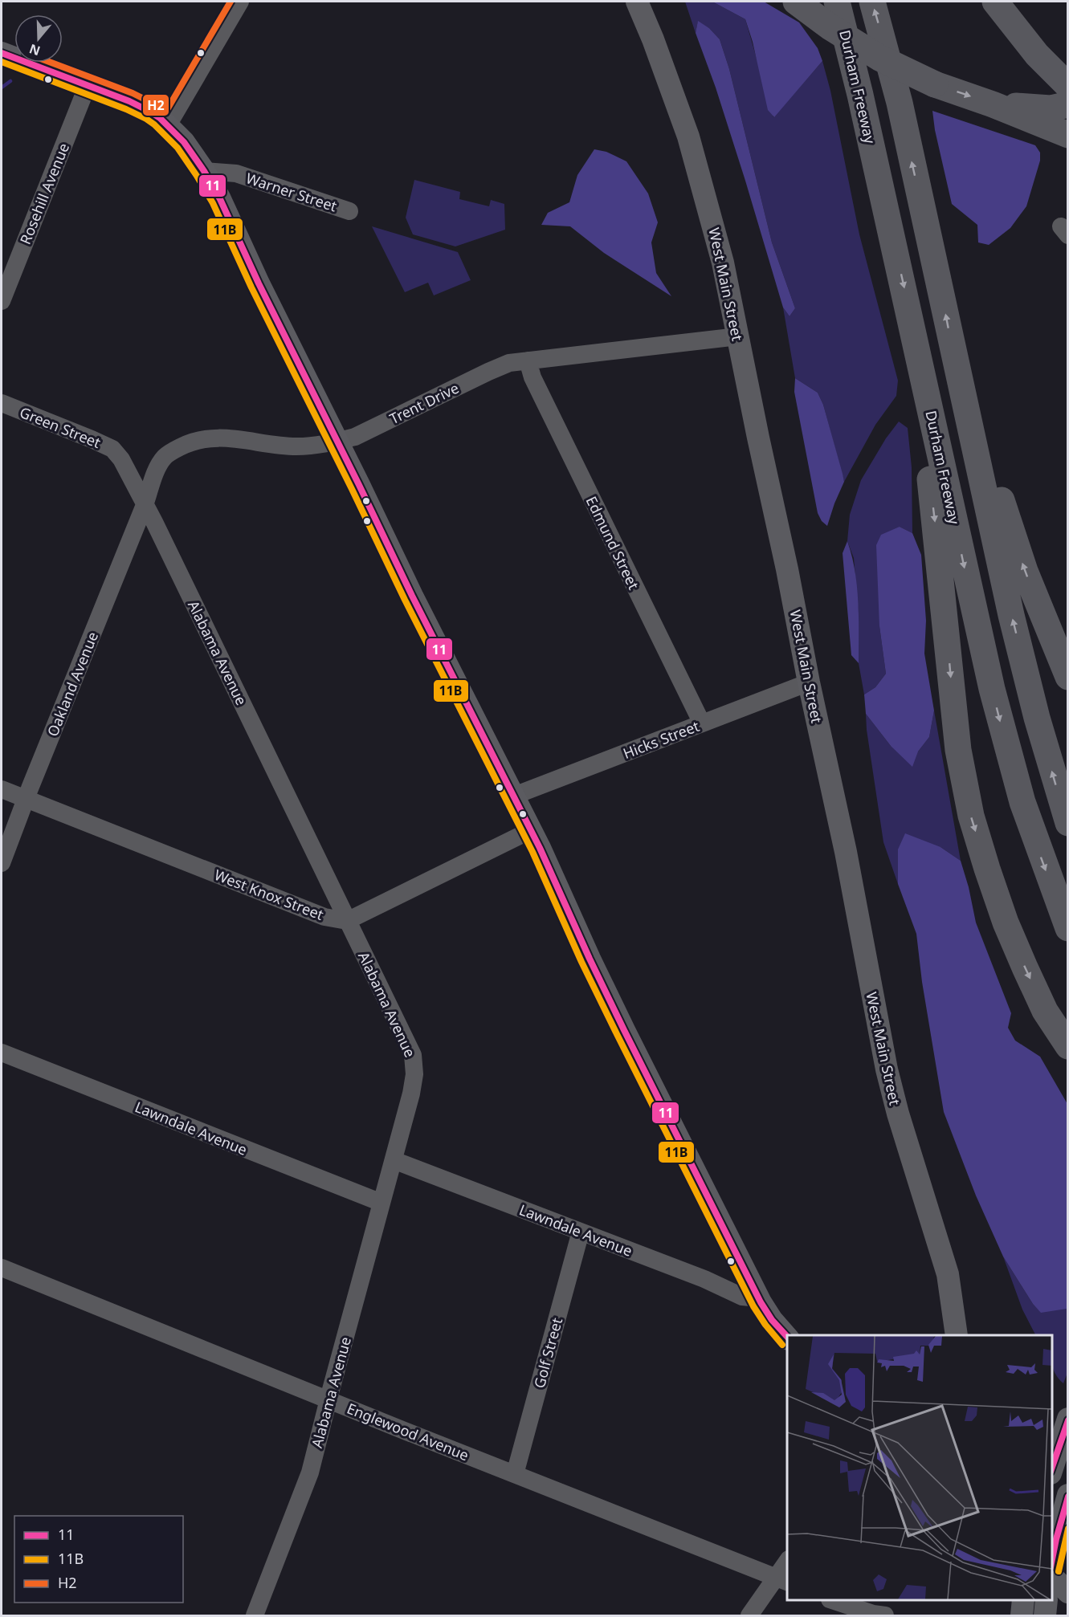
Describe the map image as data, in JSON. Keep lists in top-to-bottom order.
{
  "streets": {
    "highway": ["Durham Freeway"],
    "main road": ["West Main Street"],
    "street": [
      "Warner Street",
      "Rosehill Avenue",
      "Trent Drive",
      "Green Street",
      "Edmund Street",
      "Alabama Avenue",
      "Oakland Avenue",
      "Hicks Street",
      "West Knox Street",
      "Lawndale Avenue",
      "Golf Street",
      "Englewood Avenue"
    ]
  },
  "crossings": [
    ["West Main Street", "Trent Drive"],
    ["West Main Street", "Hicks Street"],
    ["Trent Drive", "Green Street"],
    ["Trent Drive", "Edmund Street"],
    ["Trent Drive", "Alabama Avenue"],
    ["Trent Drive", "Oakland Avenue"],
    ["Green Street", "Alabama Avenue"],
    ["Green Street", "Oakland Avenue"],
    ["Edmund Street", "Hicks Street"],
    ["Alabama Avenue", "Oakland Avenue"],
    ["Alabama Avenue", "West Knox Street"],
    ["Alabama Avenue", "Lawndale Avenue"],
    ["Alabama Avenue", "Englewood Avenue"],
    ["Oakland Avenue", "West Knox Street"],
    ["Lawndale Avenue", "Golf Street"],
    ["Golf Street", "Englewood Avenue"]
  ],
  "lines": ["transit line H2", "transit line 11", "transit line 11B"],
  "legend": ["11", "11B", "H2"],
  "north": "bottom"
}
